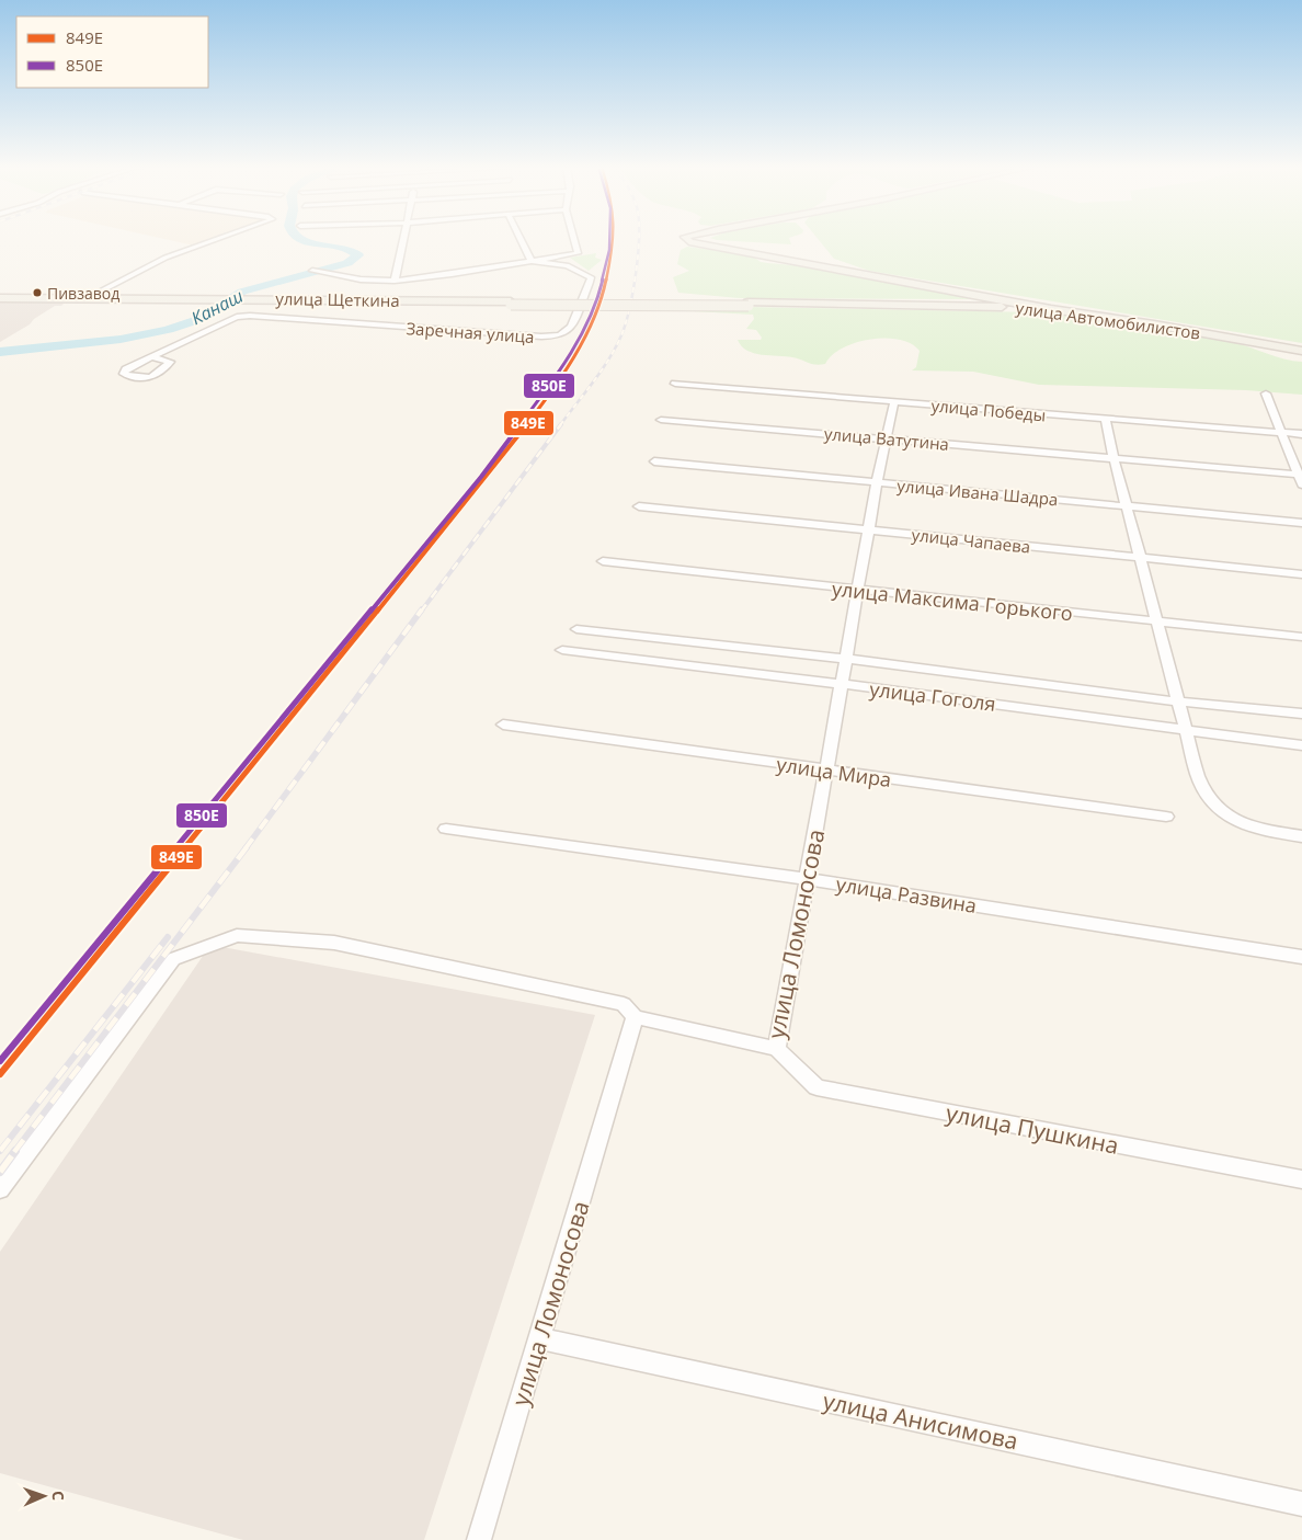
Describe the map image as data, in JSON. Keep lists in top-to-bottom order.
{
  "streets": {
    "main road": ["улица Автомобилистов"],
    "street": [
      "Заречная улица",
      "улица Победы",
      "улица Ватутина",
      "улица Ивана Шадра",
      "улица Чапаева",
      "улица Максима Горького",
      "улица Гоголя",
      "улица Мира",
      "улица Развина",
      "улица Ломоносова",
      "улица Пушкина",
      "улица Анисимова"
    ]
  },
  "crossings": [
    ["улица Победы", "улица Ломоносова"],
    ["улица Ватутина", "улица Ломоносова"],
    ["улица Ивана Шадра", "улица Ломоносова"],
    ["улица Чапаева", "улица Ломоносова"],
    ["улица Максима Горького", "улица Ломоносова"],
    ["улица Гоголя", "улица Ломоносова"],
    ["улица Мира", "улица Ломоносова"],
    ["улица Развина", "улица Ломоносова"],
    ["улица Ломоносова", "улица Пушкина"],
    ["улица Ломоносова", "улица Анисимова"]
  ],
  "water": ["Канаш"],
  "places": ["Пивзавод"],
  "lines": ["transit line 849Е", "transit line 850Е"],
  "legend": ["849Е", "850Е"],
  "north": "right"
}
